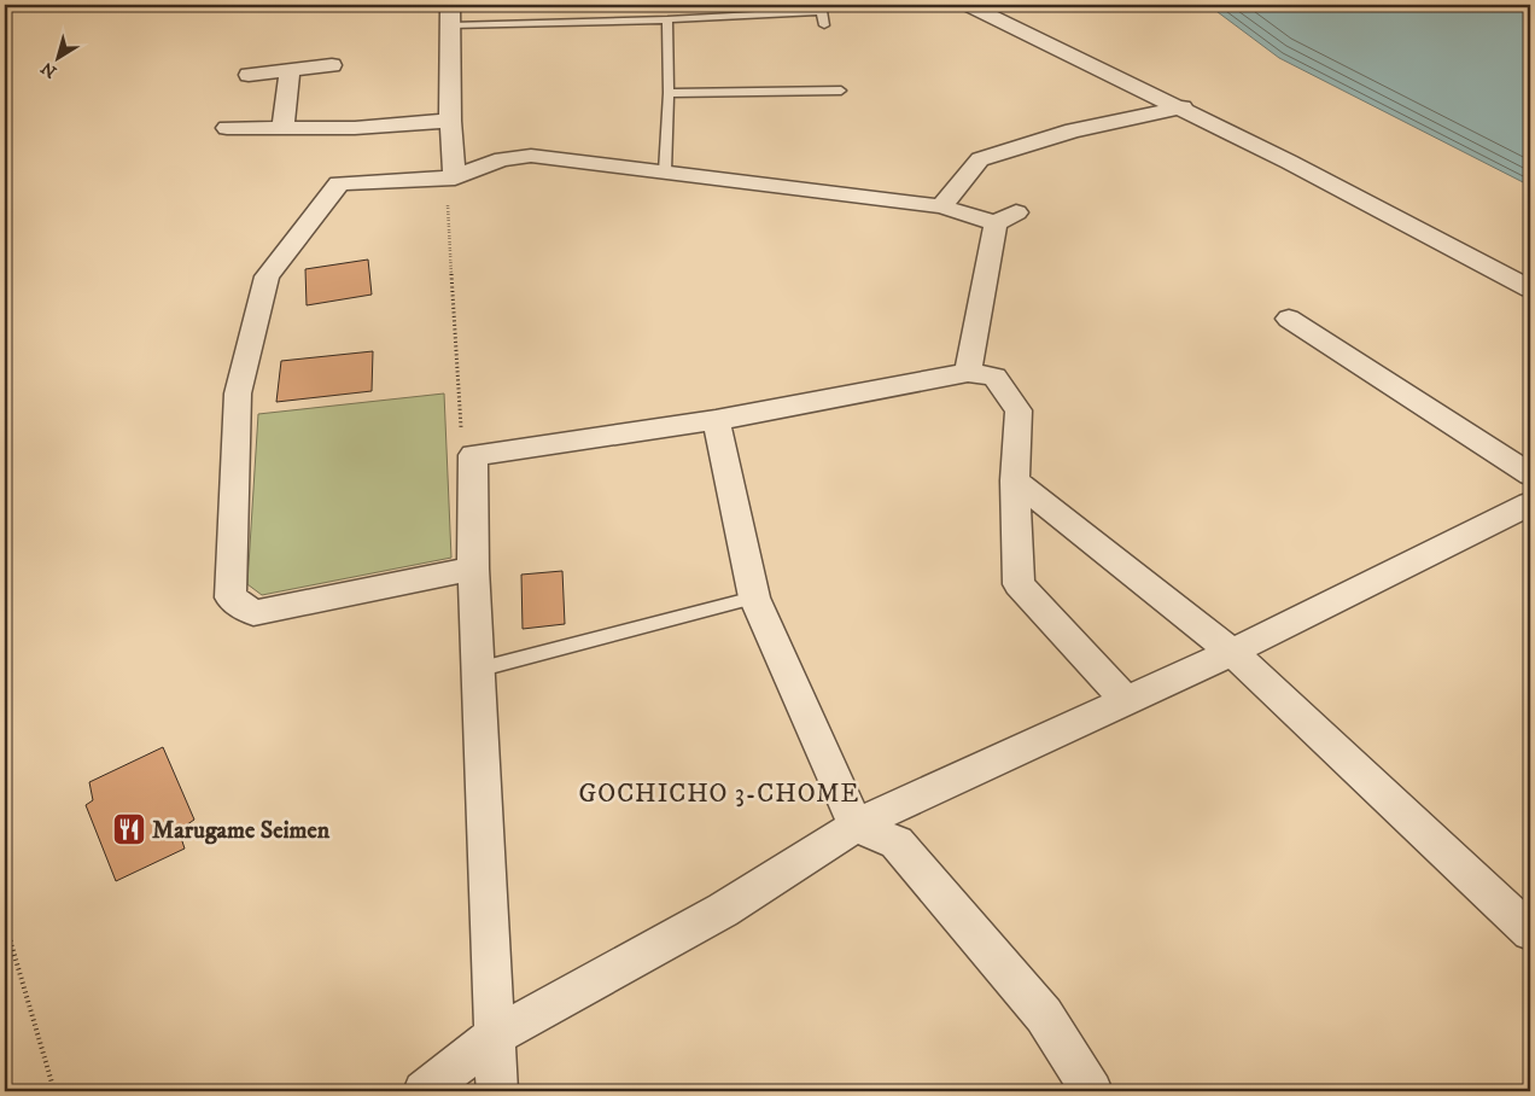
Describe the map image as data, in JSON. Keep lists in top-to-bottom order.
{
  "districts": ["GOCHICHO 3-CHOME"],
  "places": {
    "restaurant": ["Marugame Seimen"]
  },
  "north": "bottom left"
}
